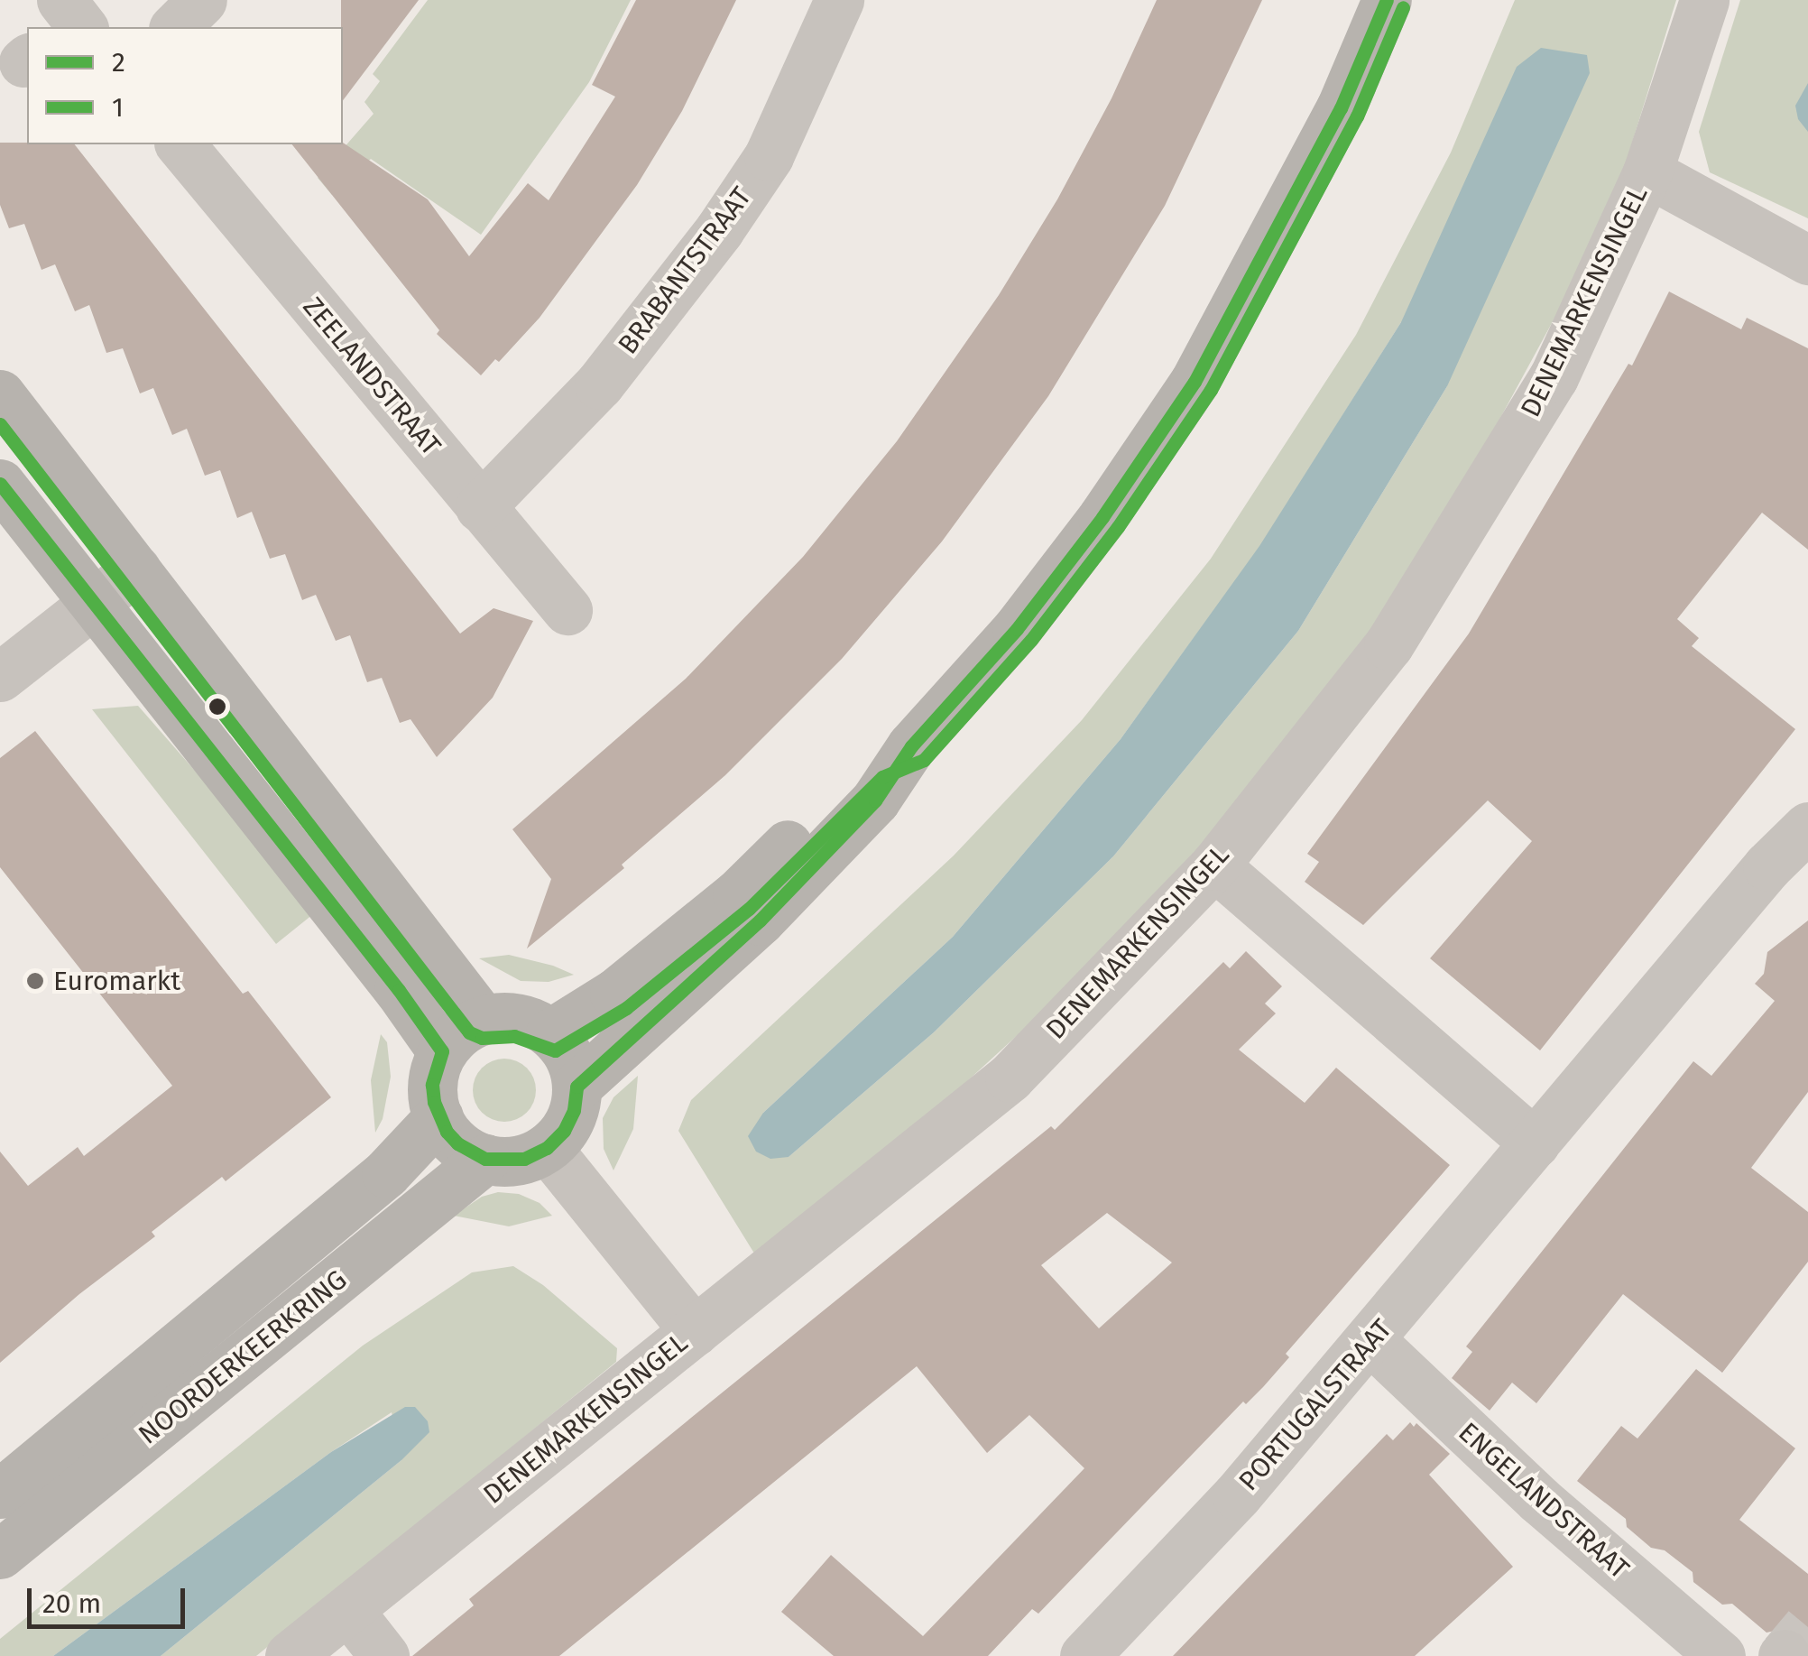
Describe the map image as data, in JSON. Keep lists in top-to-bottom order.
{
  "streets": {
    "street": [
      "BRABANTSTRAAT",
      "DENEMARKENSINGEL",
      "ZEELANDSTRAAT",
      "NOORDERKEERKRING",
      "PORTUGALSTRAAT",
      "ENGELANDSTRAAT"
    ]
  },
  "crossings": [
    ["BRABANTSTRAAT", "ZEELANDSTRAAT"],
    ["PORTUGALSTRAAT", "ENGELANDSTRAAT"]
  ],
  "places": ["Euromarkt"],
  "lines": ["transit line 2", "transit line 1"],
  "legend": ["2", "1"],
  "scale_bar": "20 m"
}
